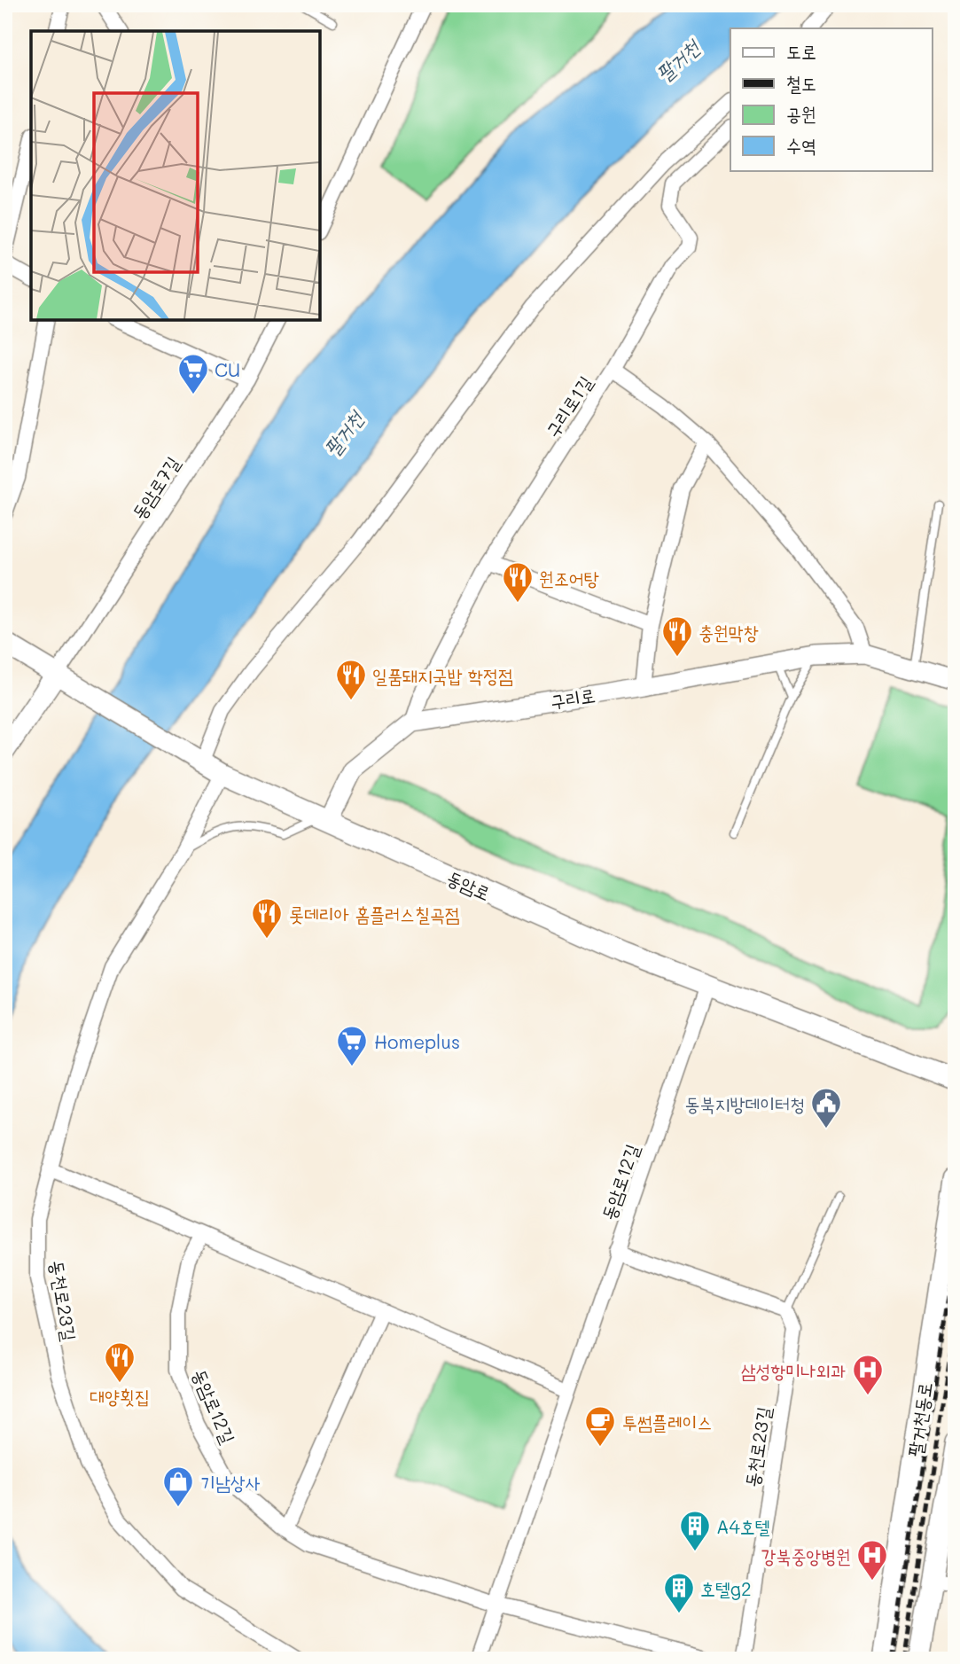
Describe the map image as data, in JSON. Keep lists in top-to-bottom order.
{
  "streets": {
    "main road": ["동암로", "팔거천동로"],
    "street": [
      "구리로1길",
      "동암로7길",
      "구리로",
      "동암로12길",
      "동천로23길"
    ]
  },
  "crossings": [
    ["구리로1길", "구리로"],
    ["동암로7길", "동암로"],
    ["동암로", "동암로12길"],
    ["동암로", "동천로23길"]
  ],
  "water": ["팔거천"],
  "places": {
    "supermarket": ["CU", "Homeplus"],
    "restaurant": [
      "원조어탕",
      "충원막창",
      "일품돼지국밥 학정점",
      "롯데리아 홈플러스칠곡점",
      "대양횟집"
    ],
    "public building": ["동북지방데이터청"],
    "hospital": ["삼성항미나외과", "강북중앙병원"],
    "cafe": ["투썸플레이스"],
    "shop": ["기남상사"],
    "building": ["A4호텔", "호텔g2"]
  },
  "legend": [
    "도로",
    "철도",
    "공원",
    "수역"
  ]
}
